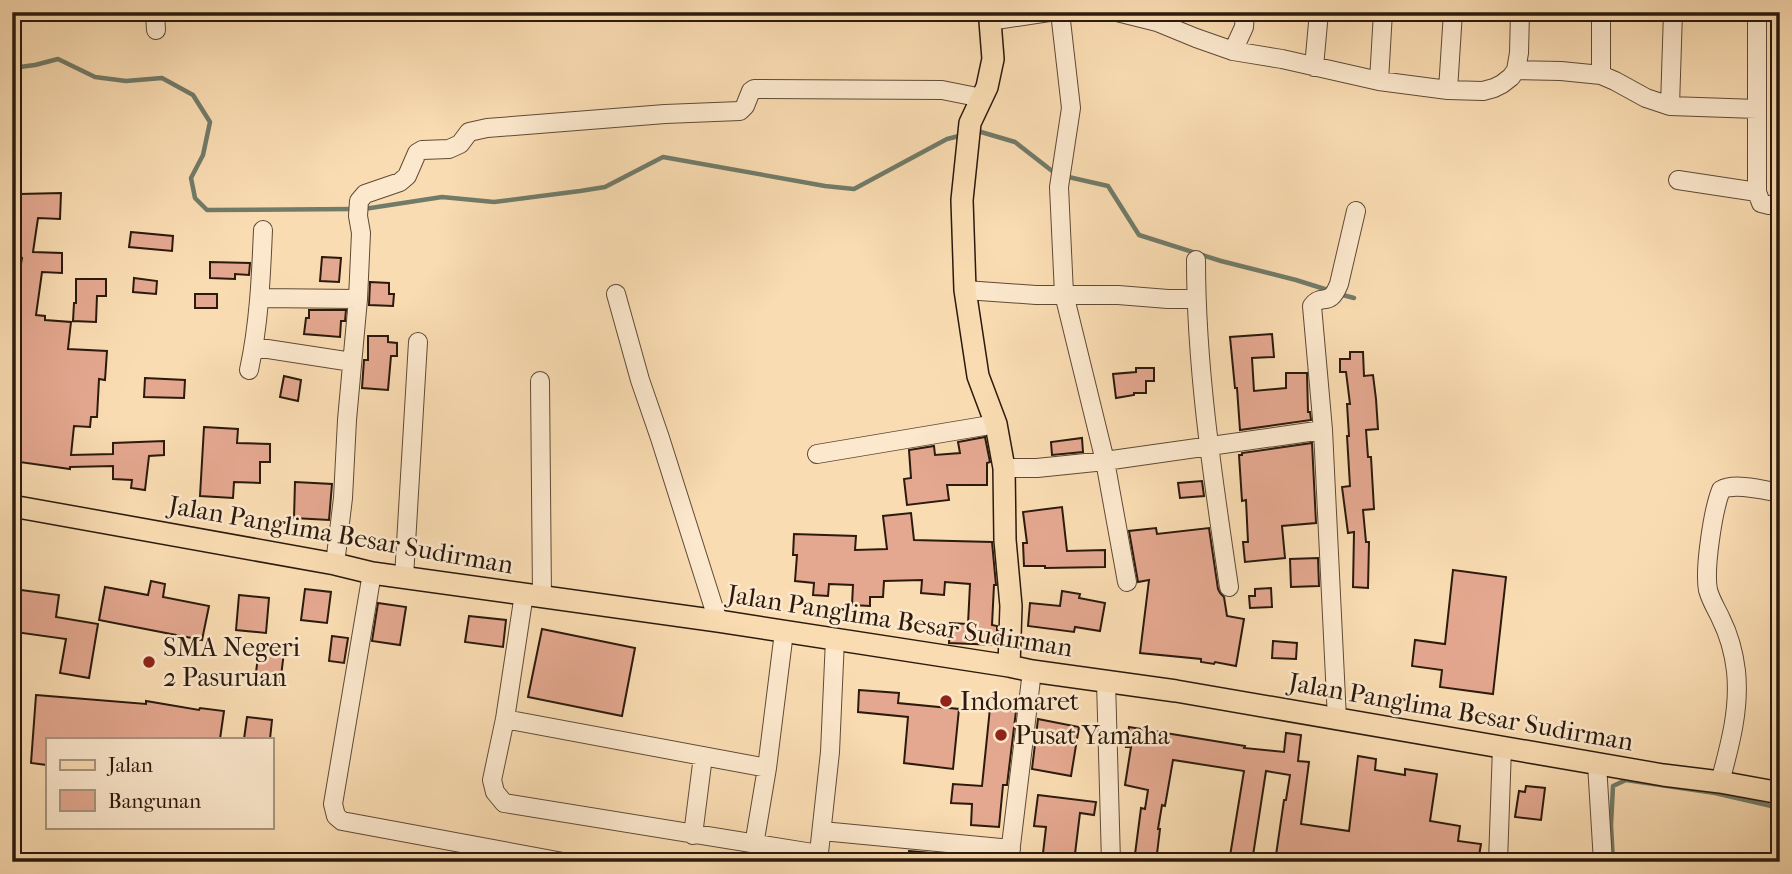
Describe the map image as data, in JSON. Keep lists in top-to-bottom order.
{
  "streets": {
    "main road": ["Jalan Panglima Besar Sudirman"]
  },
  "places": ["SMA Negeri 2 Pasuruan", "Indomaret", "Pusat Yamaha"],
  "legend": ["Jalan", "Bangunan"]
}
